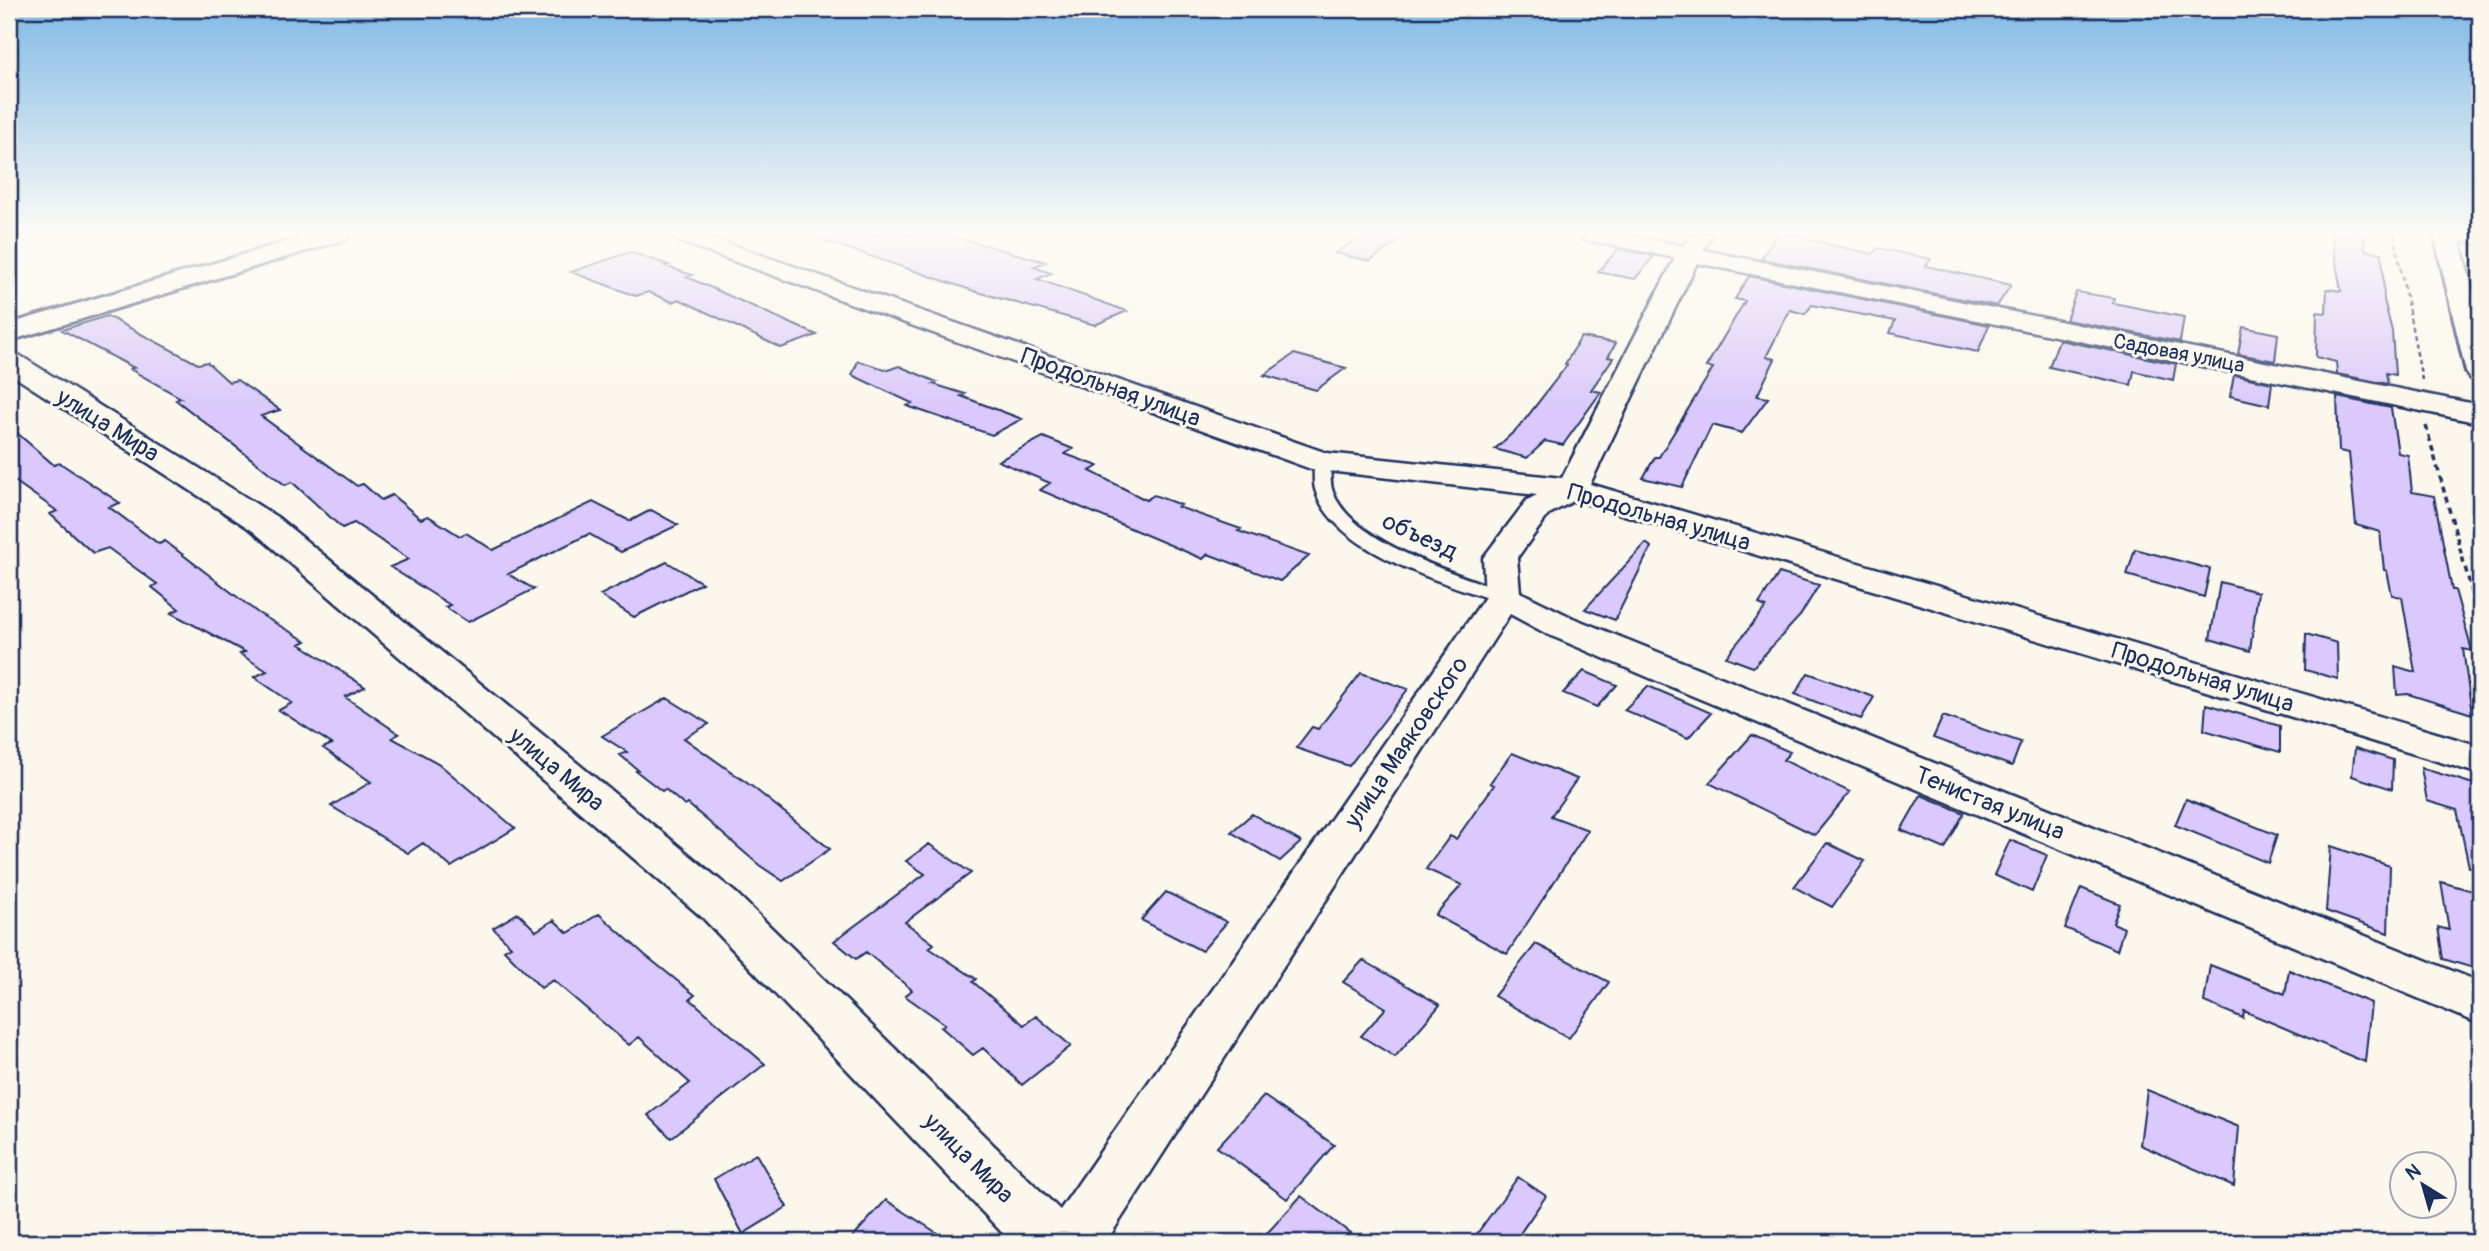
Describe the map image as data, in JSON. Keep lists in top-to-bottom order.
{
  "streets": {
    "street": [
      "Садовая улица",
      "Продольная улица",
      "улица Мира",
      "улица Маяковского",
      "Тенистая улица"
    ],
    "lane": ["объезд"]
  },
  "crossings": [
    ["Продольная улица", "объезд"],
    ["объезд", "улица Маяковского"],
    ["объезд", "Тенистая улица"],
    ["улица Маяковского", "Тенистая улица"]
  ],
  "north": "top left"
}
